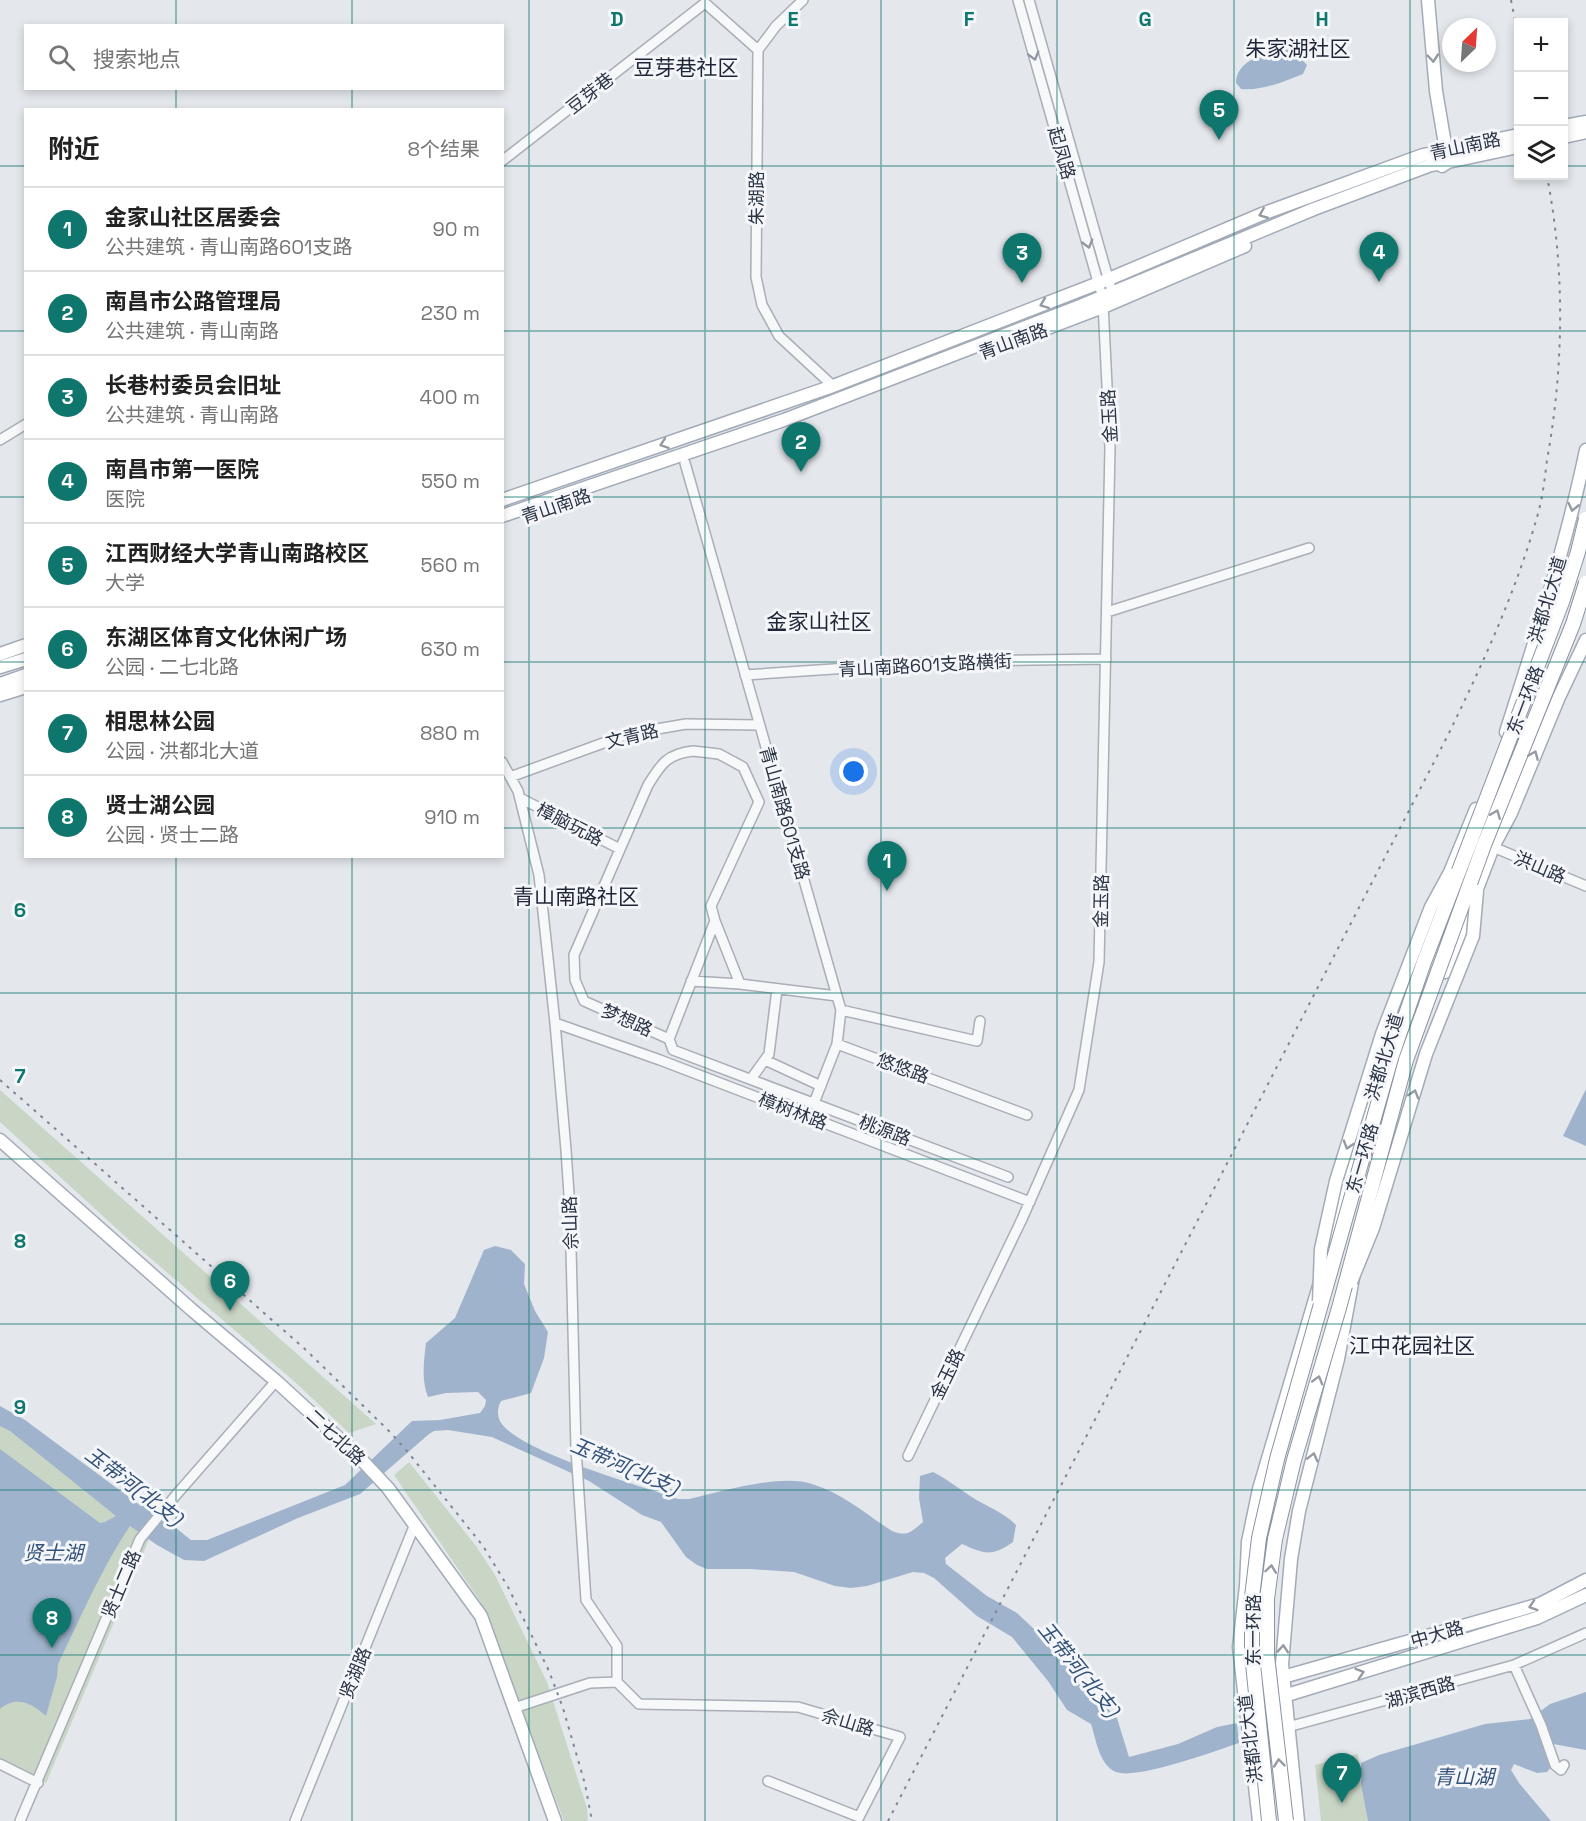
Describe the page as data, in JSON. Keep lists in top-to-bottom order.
{
  "streets": {
    "highway": ["东一环路"],
    "main road": [
      "青山南路",
      "洪都北大道",
      "二七北路",
      "中大路"
    ],
    "street": [
      "豆芽巷",
      "起凤路",
      "朱湖路",
      "金玉路",
      "青山南路601支路横街",
      "文青路",
      "青山南路601支路",
      "樟脑玩路",
      "洪山路",
      "梦想路",
      "悠悠路",
      "樟树林路",
      "桃源路",
      "佘山路",
      "贤士二路",
      "贤湖路",
      "湖滨西路"
    ]
  },
  "crossings": [
    ["豆芽巷", "朱湖路"],
    ["青山南路", "起凤路"],
    ["青山南路", "朱湖路"],
    ["青山南路", "金玉路"],
    ["青山南路", "青山南路601支路"],
    ["起凤路", "金玉路"],
    ["金玉路", "青山南路601支路横街"],
    ["金玉路", "樟树林路"],
    ["洪都北大道", "洪山路"],
    ["洪都北大道", "中大路"],
    ["洪都北大道", "湖滨西路"],
    ["青山南路601支路横街", "青山南路601支路"],
    ["文青路", "青山南路601支路"],
    ["文青路", "佘山路"],
    ["樟脑玩路", "梦想路"],
    ["樟脑玩路", "佘山路"],
    ["梦想路", "桃源路"],
    ["樟树林路", "佘山路"],
    ["二七北路", "贤士二路"],
    ["二七北路", "贤湖路"]
  ],
  "districts": [
    "朱家湖社区",
    "豆芽巷社区",
    "金家山社区",
    "青山南路社区",
    "江中花园社区"
  ],
  "water": ["玉带河(北支)", "贤士湖", "青山湖"],
  "north": "top right",
  "page": {
    "map_buttons": ["+", "−"],
    "search": "搜索地点",
    "pins": [
      "5",
      "4",
      "3",
      "2",
      "1",
      "6",
      "8",
      "7"
    ],
    "heading": ["附近", "8个结果"],
    "list": [
      {
        "mark": "1",
        "name": "金家山社区居委会",
        "note": "公共建筑 · 青山南路601支路",
        "value": "90 m"
      },
      {
        "mark": "2",
        "name": "南昌市公路管理局",
        "note": "公共建筑 · 青山南路",
        "value": "230 m"
      },
      {
        "mark": "3",
        "name": "长巷村委员会旧址",
        "note": "公共建筑 · 青山南路",
        "value": "400 m"
      },
      {
        "mark": "4",
        "name": "南昌市第一医院",
        "note": "医院",
        "value": "550 m"
      },
      {
        "mark": "5",
        "name": "江西财经大学青山南路校区",
        "note": "大学",
        "value": "560 m"
      },
      {
        "mark": "6",
        "name": "东湖区体育文化休闲广场",
        "note": "公园 · 二七北路",
        "value": "630 m"
      },
      {
        "mark": "7",
        "name": "相思林公园",
        "note": "公园 · 洪都北大道",
        "value": "880 m"
      },
      {
        "mark": "8",
        "name": "贤士湖公园",
        "note": "公园 · 贤士二路",
        "value": "910 m"
      }
    ]
  },
  "grid": {
    "columns": [
      "D",
      "E",
      "F",
      "G",
      "H"
    ],
    "rows": [
      "6",
      "7",
      "8",
      "9"
    ]
  }
}
